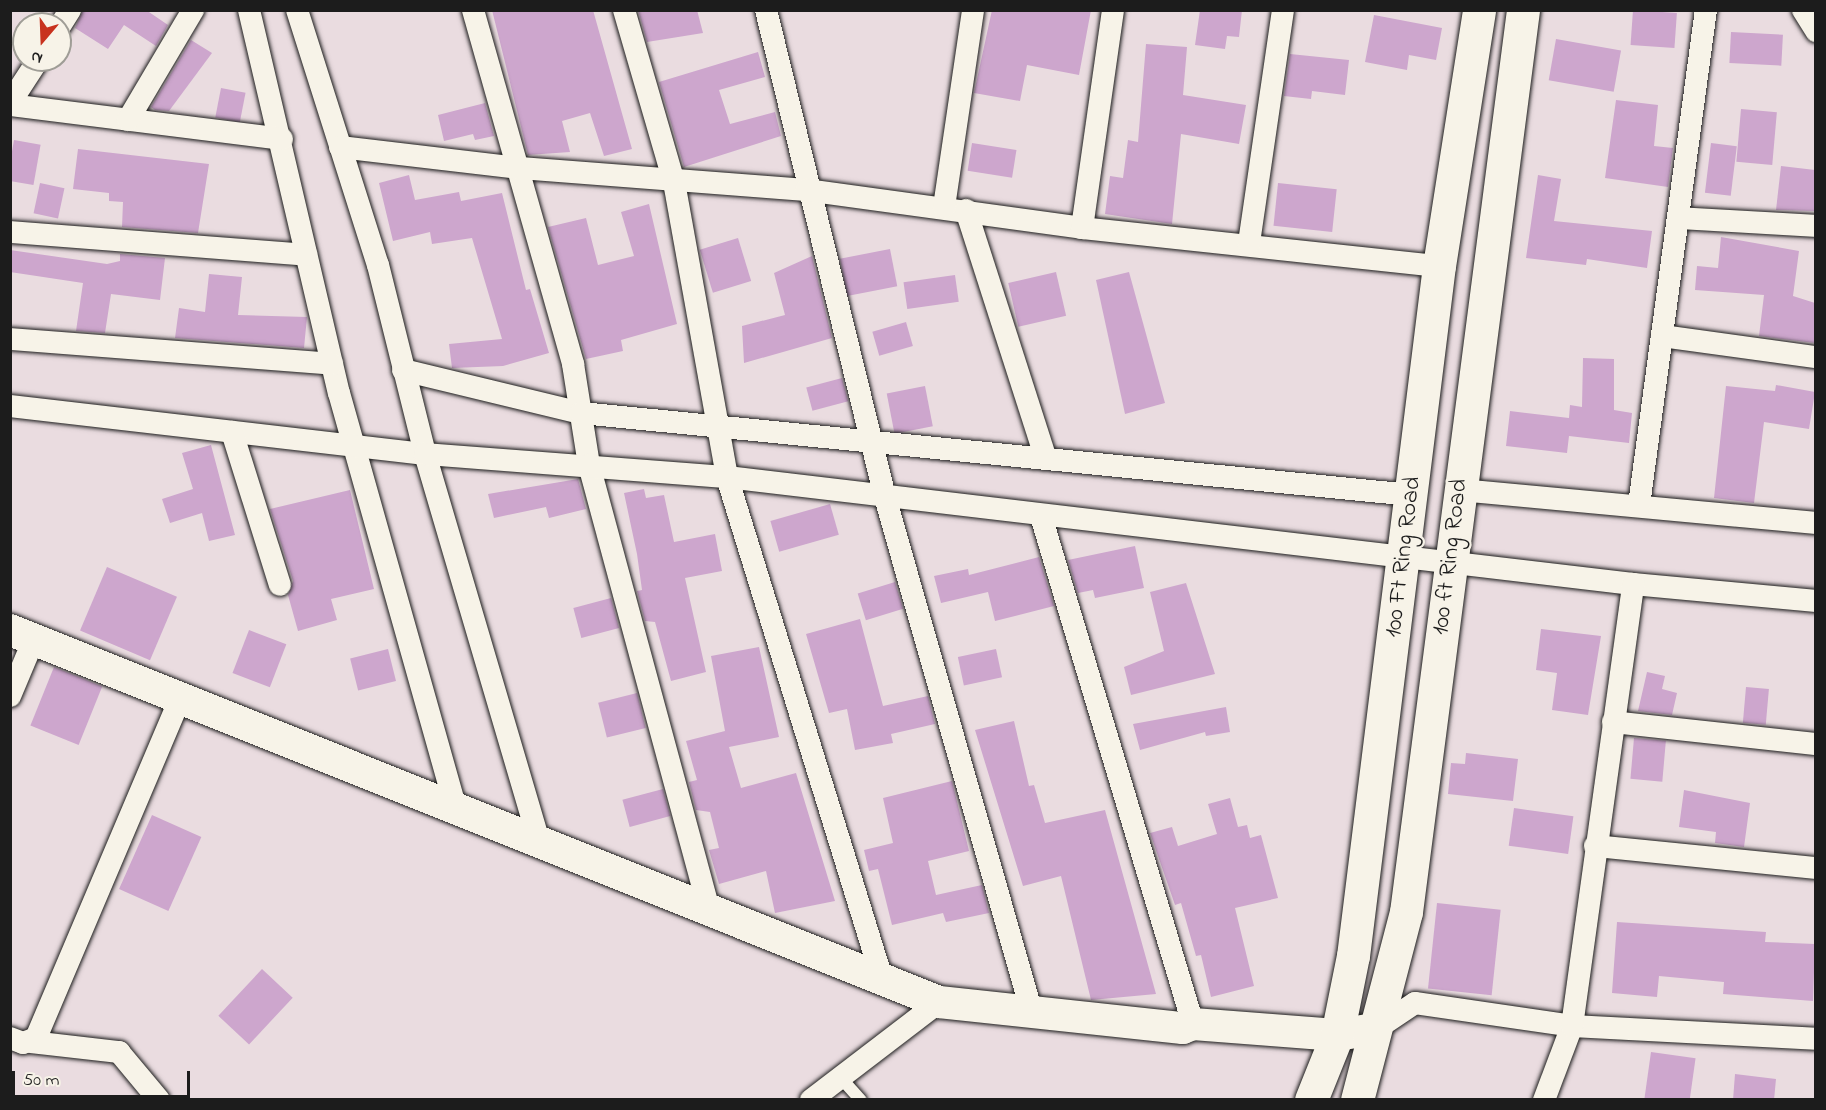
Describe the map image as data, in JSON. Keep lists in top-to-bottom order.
{
  "streets": {
    "main road": ["100 Ft Ring Road", "100 ft Ring Road"]
  },
  "scale_bar": "50 m",
  "north": "bottom"
}
